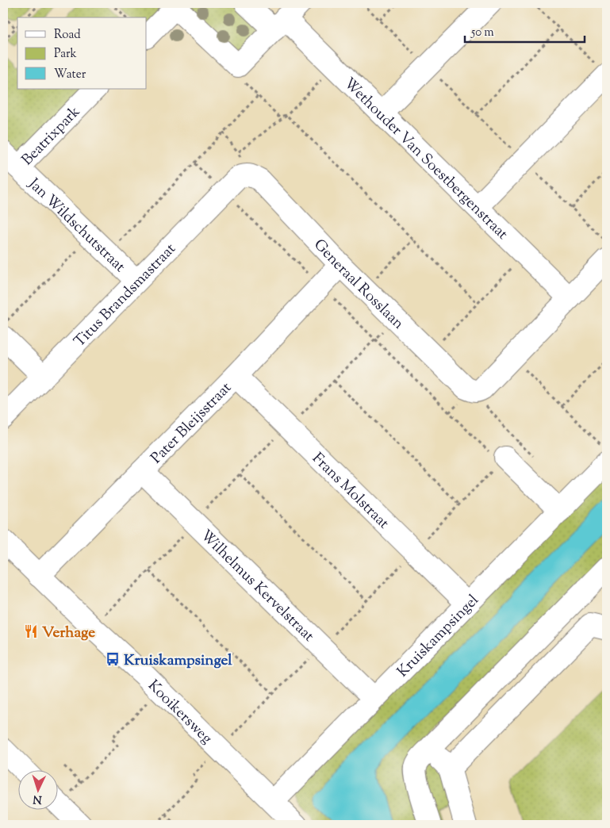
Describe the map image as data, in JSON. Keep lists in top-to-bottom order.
{
  "streets": {
    "street": [
      "Beatrixpark",
      "Wethouder Van Soestbergenstraat",
      "Jan Wildschutstraat",
      "Generaal Rosslaan",
      "Titus Brandsmastraat",
      "Pater Bleijsstraat",
      "Frans Molstraat",
      "Wilhelmus Kervelstraat",
      "Kruiskampsingel",
      "Kooikersweg"
    ]
  },
  "crossings": [
    ["Beatrixpark", "Jan Wildschutstraat"],
    ["Jan Wildschutstraat", "Titus Brandsmastraat"],
    ["Generaal Rosslaan", "Titus Brandsmastraat"],
    ["Generaal Rosslaan", "Pater Bleijsstraat"],
    ["Pater Bleijsstraat", "Frans Molstraat"],
    ["Pater Bleijsstraat", "Wilhelmus Kervelstraat"],
    ["Pater Bleijsstraat", "Kooikersweg"],
    ["Frans Molstraat", "Kruiskampsingel"],
    ["Wilhelmus Kervelstraat", "Kruiskampsingel"],
    ["Kruiskampsingel", "Kooikersweg"]
  ],
  "places": {
    "restaurant": ["Verhage"],
    "bus stop": ["Kruiskampsingel"]
  },
  "legend": ["Road", "Park", "Water"],
  "scale_bar": "50 m",
  "north": "bottom"
}
